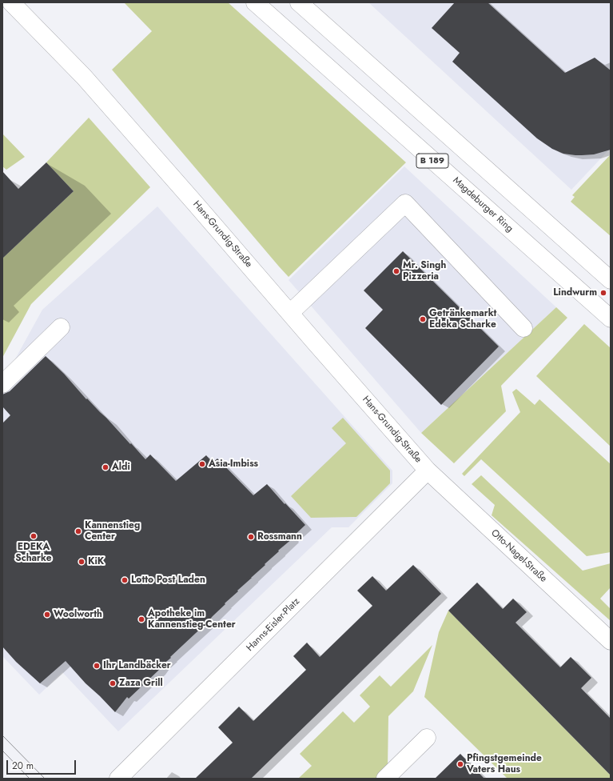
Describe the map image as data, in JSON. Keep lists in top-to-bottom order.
{
  "streets": {
    "main road": [
      "B 189",
      "Magdeburger Ring",
      "Hans-Grundig-Straße",
      "Otto-Nagel-Straße",
      "Hanns-Eisler-Platz"
    ]
  },
  "crossings": [
    ["Hans-Grundig-Straße", "Otto-Nagel-Straße"],
    ["Hans-Grundig-Straße", "Hanns-Eisler-Platz"],
    ["Otto-Nagel-Straße", "Hanns-Eisler-Platz"]
  ],
  "places": [
    "Mr. Singh Pizzeria",
    "Lindwurm",
    "Getränkemarkt Edeka Scharke",
    "Asia-Imbiss",
    "Aldi",
    "Kannenstieg Center",
    "EDEKA Scharke",
    "Rossmann",
    "KiK",
    "Lotto Post Laden",
    "Woolworth",
    "Apotheke im Kannenstieg-Center",
    "Ihr Landbäcker",
    "Zaza Grill",
    "Pfingstgemeinde Vaters Haus"
  ],
  "scale_bar": "20 m"
}
